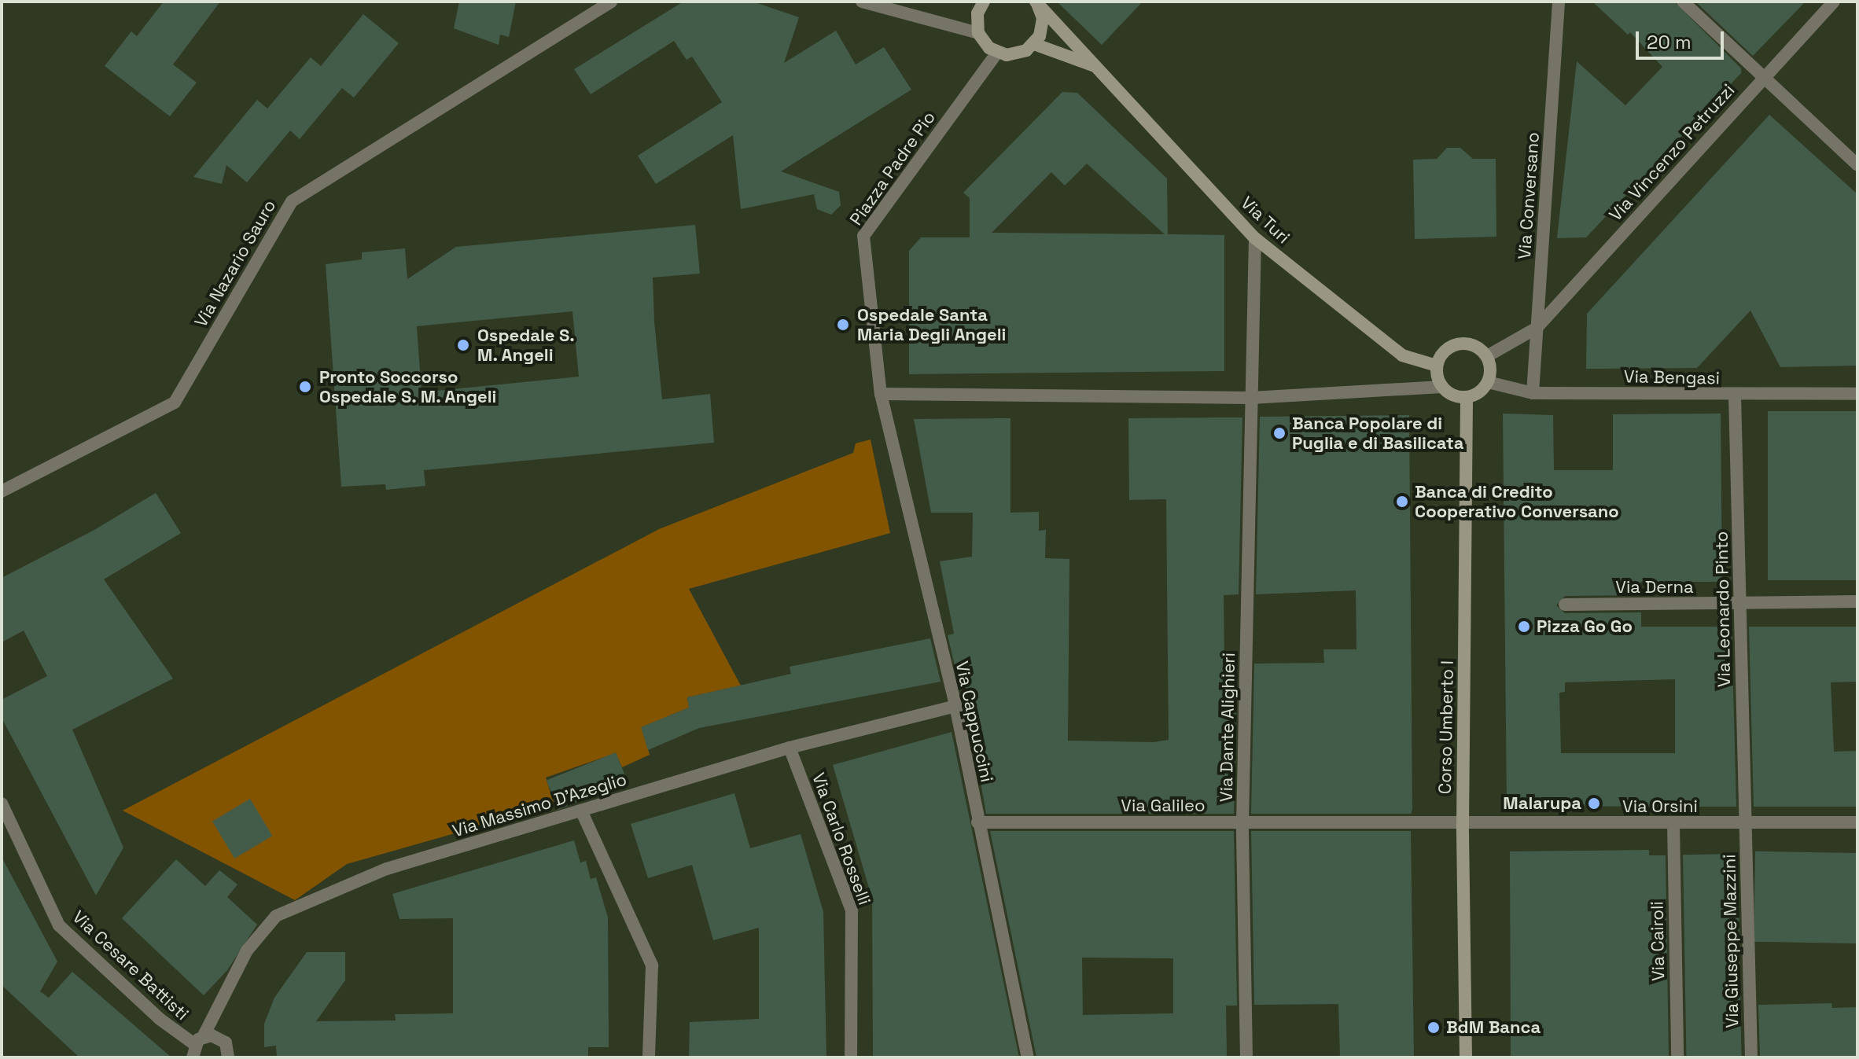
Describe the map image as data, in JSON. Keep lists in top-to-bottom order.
{
  "streets": {
    "street": [
      "Via Vincenzo Petruzzi",
      "Piazza Padre Pio",
      "Via Conversano",
      "Via Turi",
      "Via Nazario Sauro",
      "Via Bengasi",
      "Via Derna",
      "Via Leonardo Pinto",
      "Via Cappuccini",
      "Via Dante Alighieri",
      "Corso Umberto I",
      "Via Massimo D'Azeglio",
      "Via Galileo",
      "Via Orsini",
      "Via Carlo Rosselli",
      "Via Cairoli",
      "Via Giuseppe Mazzini",
      "Via Cesare Battisti"
    ]
  },
  "crossings": [
    ["Via Vincenzo Petruzzi", "Via Conversano"],
    ["Via Vincenzo Petruzzi", "Via Turi"],
    ["Via Vincenzo Petruzzi", "Via Bengasi"],
    ["Via Vincenzo Petruzzi", "Corso Umberto I"],
    ["Piazza Padre Pio", "Via Cappuccini"],
    ["Via Conversano", "Via Bengasi"],
    ["Via Turi", "Via Bengasi"],
    ["Via Turi", "Via Dante Alighieri"],
    ["Via Turi", "Corso Umberto I"],
    ["Via Bengasi", "Via Leonardo Pinto"],
    ["Via Bengasi", "Corso Umberto I"],
    ["Via Derna", "Via Leonardo Pinto"],
    ["Via Leonardo Pinto", "Via Orsini"],
    ["Via Leonardo Pinto", "Via Giuseppe Mazzini"],
    ["Via Cappuccini", "Via Massimo D'Azeglio"],
    ["Via Cappuccini", "Via Galileo"],
    ["Via Dante Alighieri", "Via Galileo"],
    ["Corso Umberto I", "Via Galileo"],
    ["Corso Umberto I", "Via Orsini"],
    ["Via Massimo D'Azeglio", "Via Carlo Rosselli"],
    ["Via Massimo D'Azeglio", "Via Cesare Battisti"],
    ["Via Galileo", "Via Orsini"],
    ["Via Orsini", "Via Cairoli"],
    ["Via Orsini", "Via Giuseppe Mazzini"]
  ],
  "places": [
    "Ospedale Santa Maria Degli Angeli",
    "Ospedale S. M. Angeli",
    "Pronto Soccorso Ospedale S. M. Angeli",
    "Banca Popolare di Puglia e di Basilicata",
    "Banca di Credito Cooperativo Conversano",
    "Pizza Go Go",
    "Malarupa",
    "BdM Banca"
  ],
  "scale_bar": "20 m"
}
